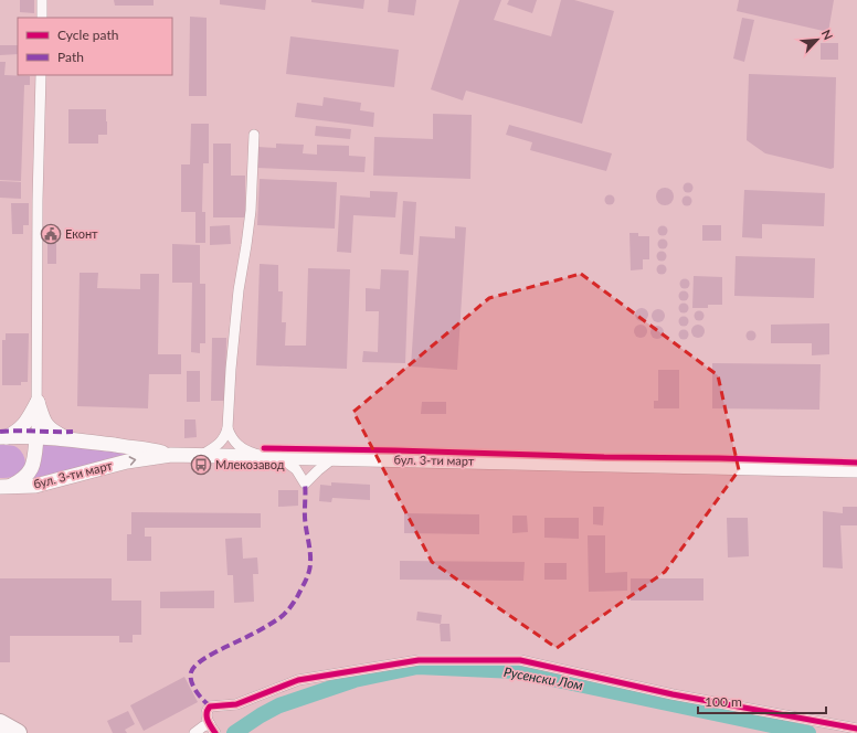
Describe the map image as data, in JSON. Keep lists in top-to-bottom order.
{
  "streets": {
    "main road": ["бул. 3-ти март"]
  },
  "water": ["Русенски Лом"],
  "places": {
    "public building": ["Еконт"],
    "bus stop": ["Млекозавод"]
  },
  "legend": ["Cycle path", "Path"],
  "scale_bar": "100 m",
  "north": "top right"
}
